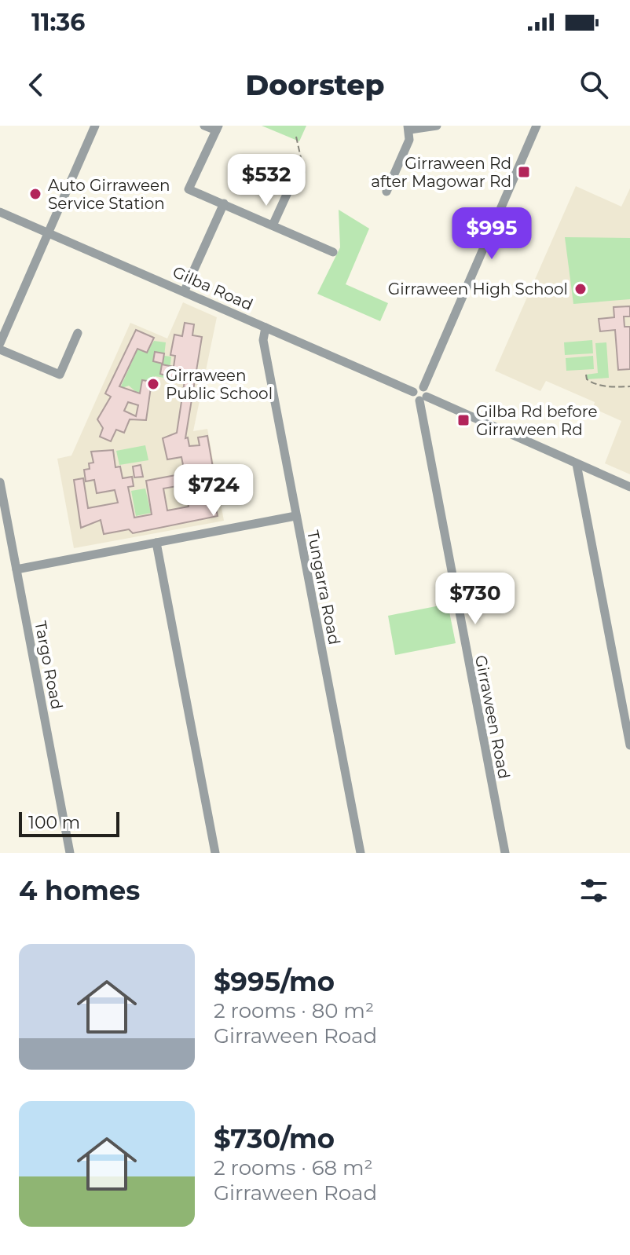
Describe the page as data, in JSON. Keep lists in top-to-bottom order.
{
  "streets": {
    "street": [
      "Gilba Road",
      "Tungarra Road",
      "Targo Road",
      "Girraween Road"
    ]
  },
  "crossings": [
    ["Gilba Road", "Tungarra Road"],
    ["Gilba Road", "Girraween Road"]
  ],
  "places": {
    "transit": ["Girraween Rd after Magowar Rd", "Gilba Rd before Girraween Rd"],
    "other": ["Auto Girraween Service Station", "Girraween High School", "Girraween Public School"]
  },
  "scale_bar": "100 m",
  "page": {
    "status": "11:36",
    "header": "Doorstep",
    "price": [
      "$532",
      "$995",
      "$724",
      "$730"
    ],
    "scale": "100 m",
    "heading": "4 homes",
    "list": [
      {
        "name": "$995/mo",
        "note": "2 rooms · 80 m² · Girraween Road"
      },
      {
        "name": "$730/mo",
        "note": "2 rooms · 68 m² · Girraween Road"
      }
    ]
  }
}
